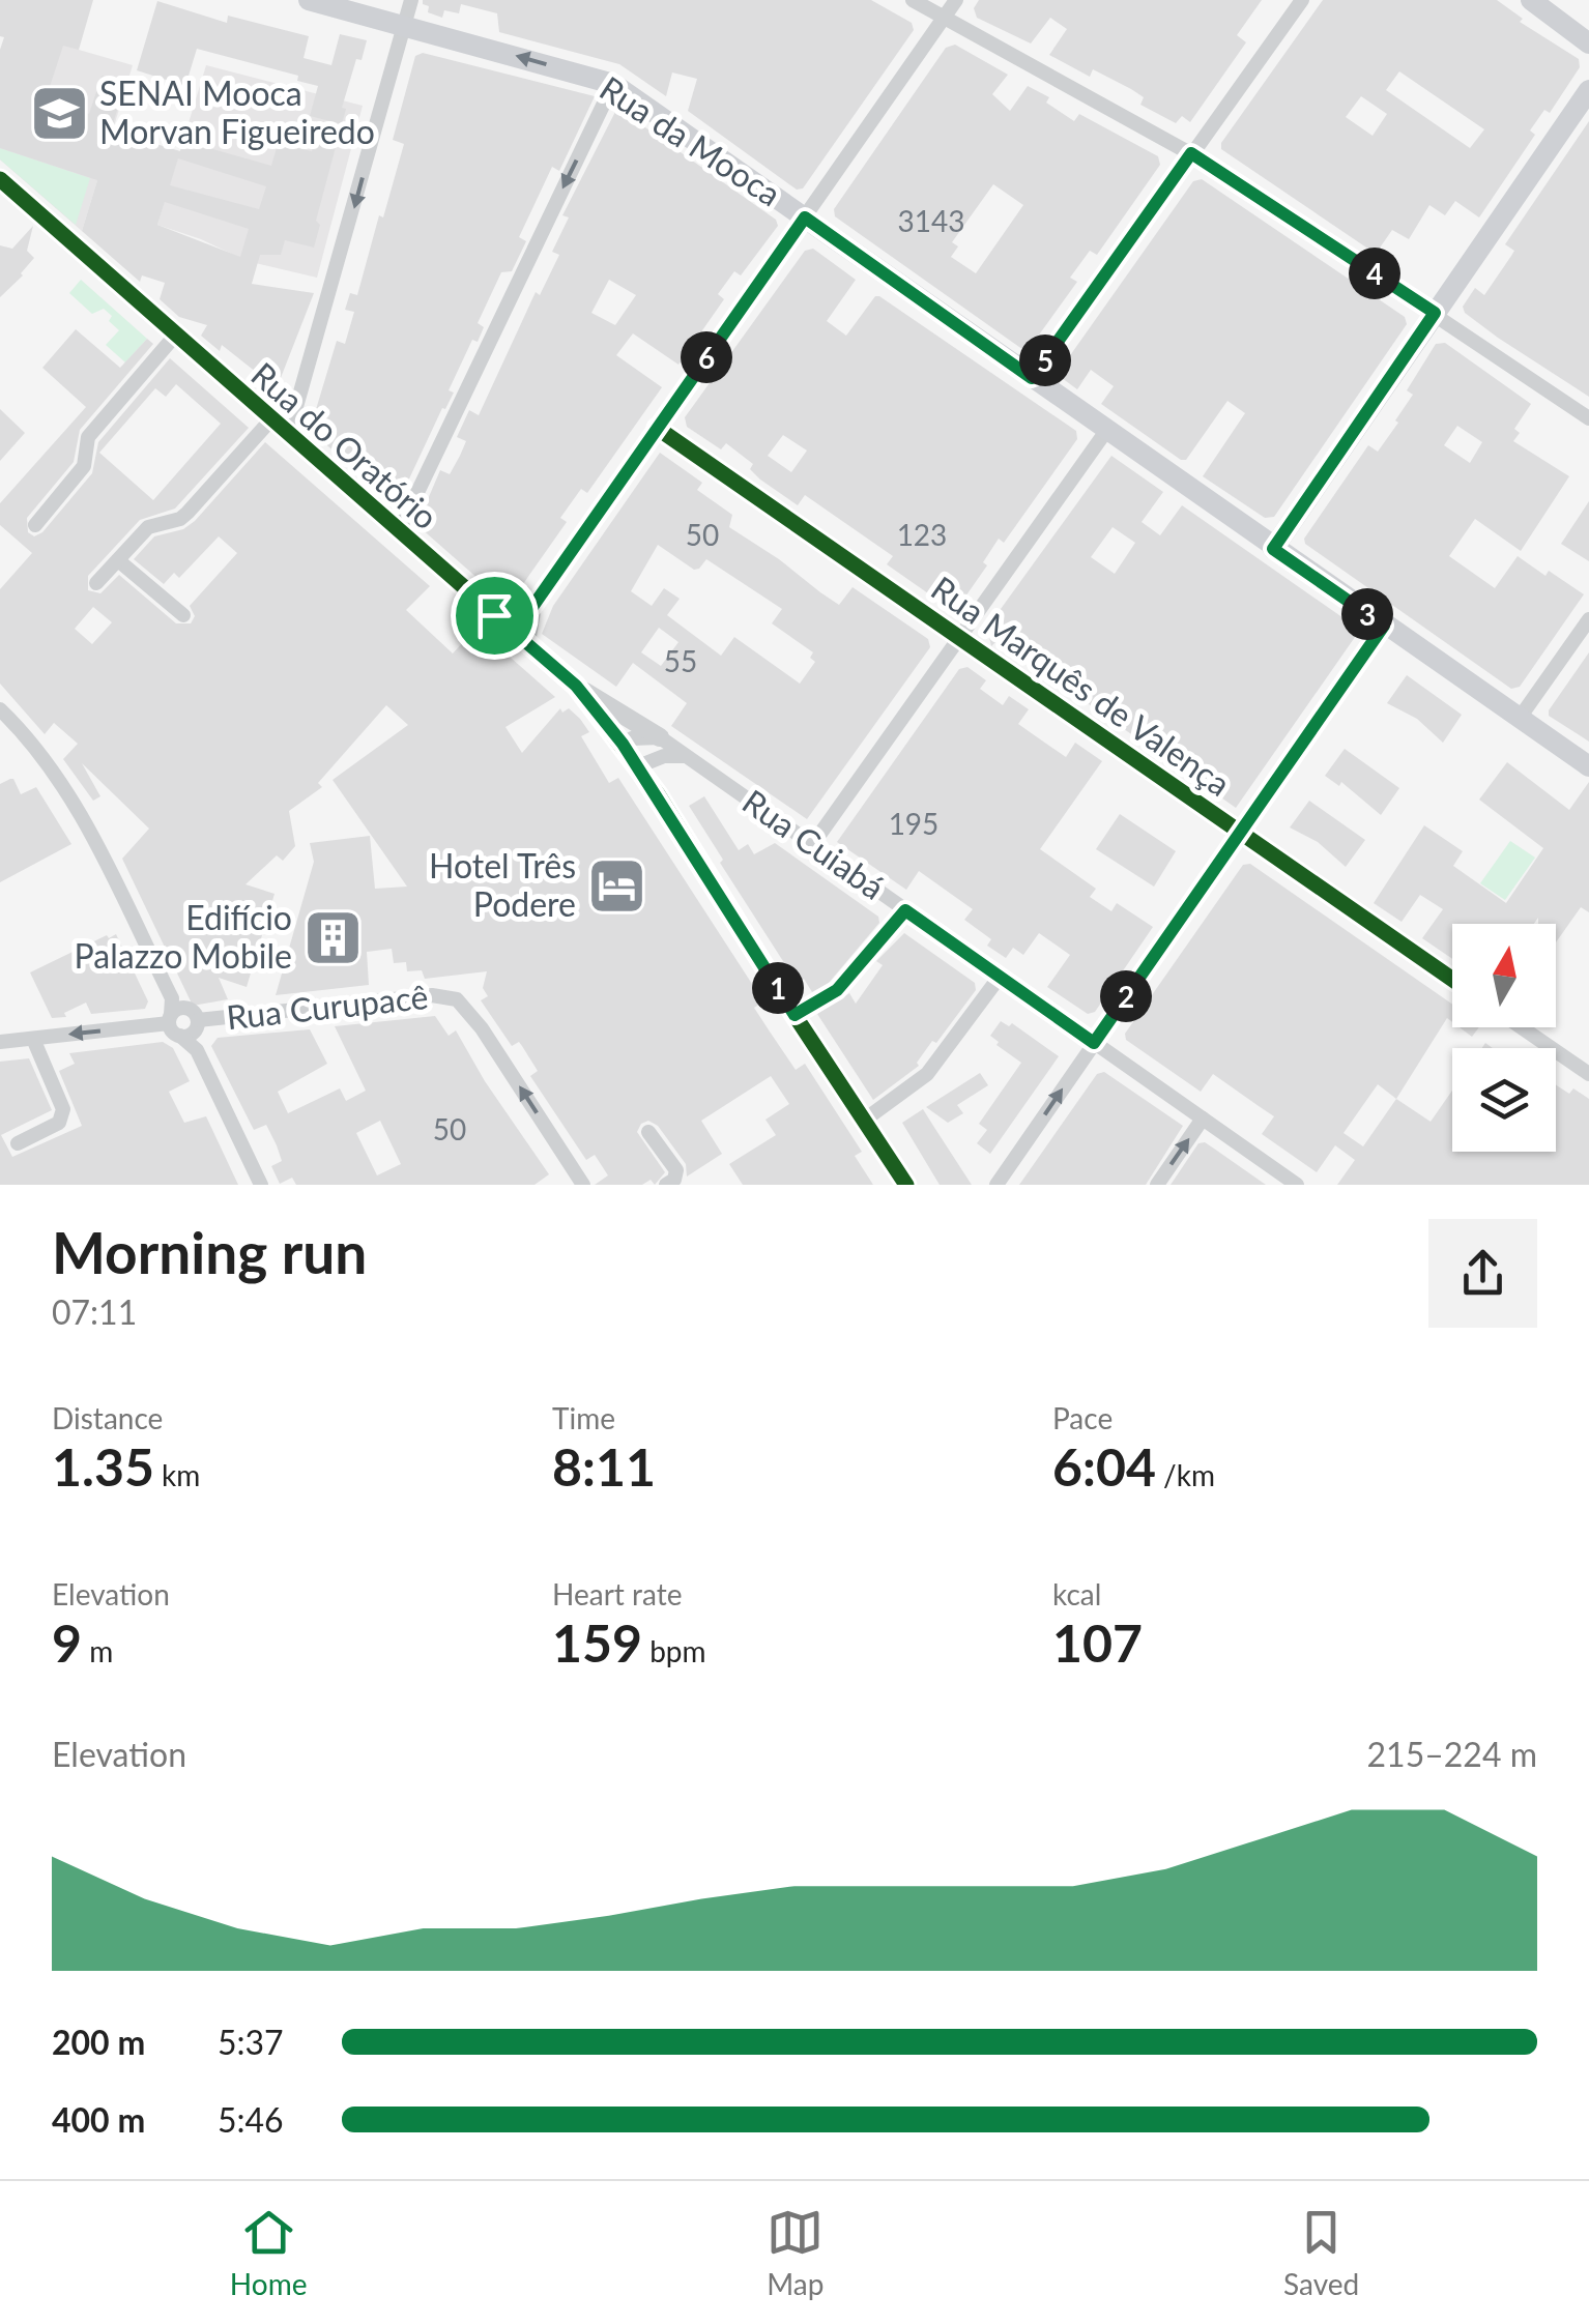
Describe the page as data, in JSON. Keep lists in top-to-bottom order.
{
  "streets": {
    "main road": ["Rua da Mooca"],
    "street": [
      "Rua do Oratório",
      "Rua Marquês de Valença",
      "Rua Cuiabá",
      "Rua Curupacê"
    ]
  },
  "one_way": ["Rua Curupacê"],
  "places": {
    "school or university": ["SENAI Mooca Morvan Figueiredo"],
    "hotel": ["Hotel Três Podere"],
    "building": ["Edifício Palazzo Mobile"]
  },
  "house_numbers": [
    "3143",
    "50",
    "123",
    "55",
    "195",
    "50"
  ],
  "north": "top",
  "page": {
    "pins": [
      "4",
      "6",
      "5",
      "3",
      "1",
      "2"
    ],
    "heading": ["Morning run", "07:11"],
    "stats": [
      ["Distance", "1.35 km"],
      ["Time", "8:11"],
      ["Pace", "6:04 /km"],
      ["Elevation", "9 m"],
      ["Heart rate", "159 bpm"],
      ["kcal", "107"]
    ],
    "chart": ["Elevation", "215–224 m"],
    "list": [
      {
        "name": "200 m",
        "note": "5:37"
      },
      {
        "name": "400 m",
        "note": "5:46"
      }
    ],
    "tabs": ["Home", "Map", "Saved"]
  }
}
